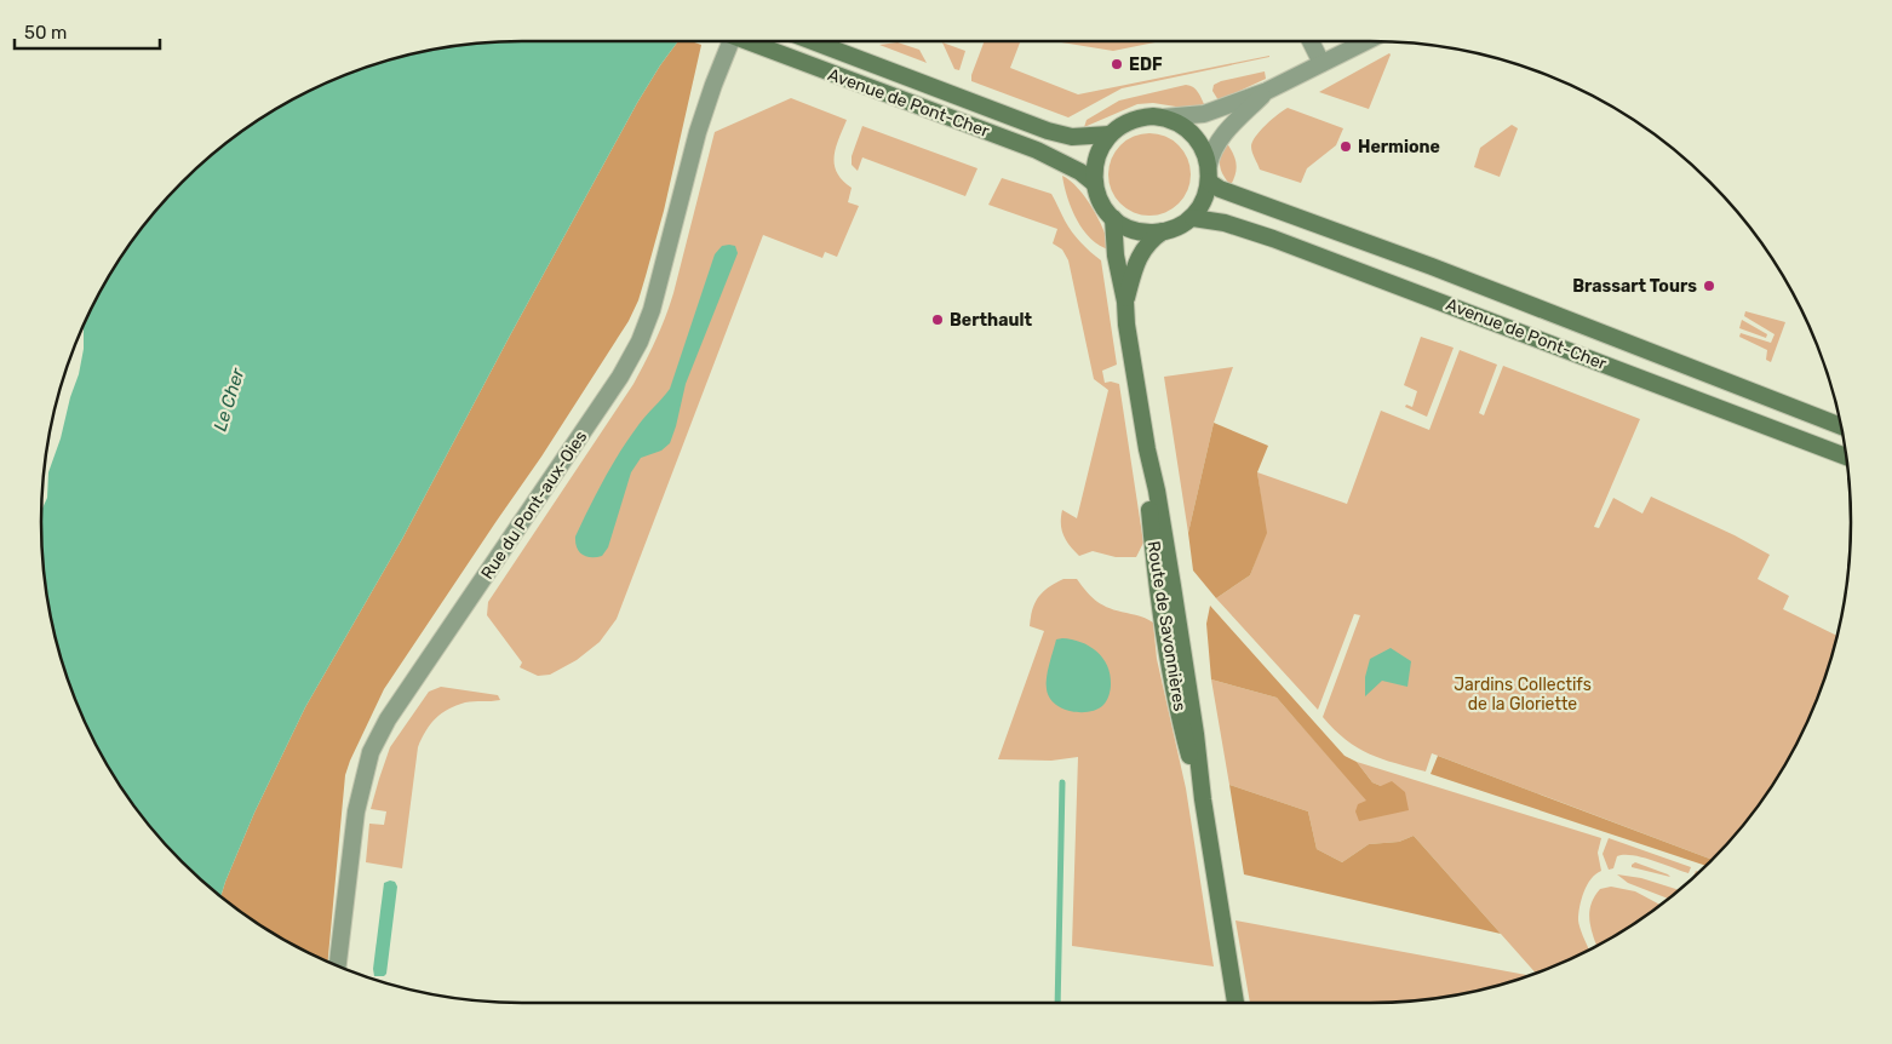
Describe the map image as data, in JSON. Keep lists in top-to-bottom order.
{
  "streets": {
    "main road": ["Avenue de Pont-Cher", "Route de Savonnières"],
    "street": ["Rue du Pont-aux-Oies"]
  },
  "crossings": [
    ["Avenue de Pont-Cher", "Route de Savonnières"]
  ],
  "water": ["Le Cher"],
  "parks": ["Jardins Collectifs de la Gloriette"],
  "places": [
    "EDF",
    "Hermione",
    "Brassart Tours",
    "Berthault"
  ],
  "scale_bar": "50 m"
}
